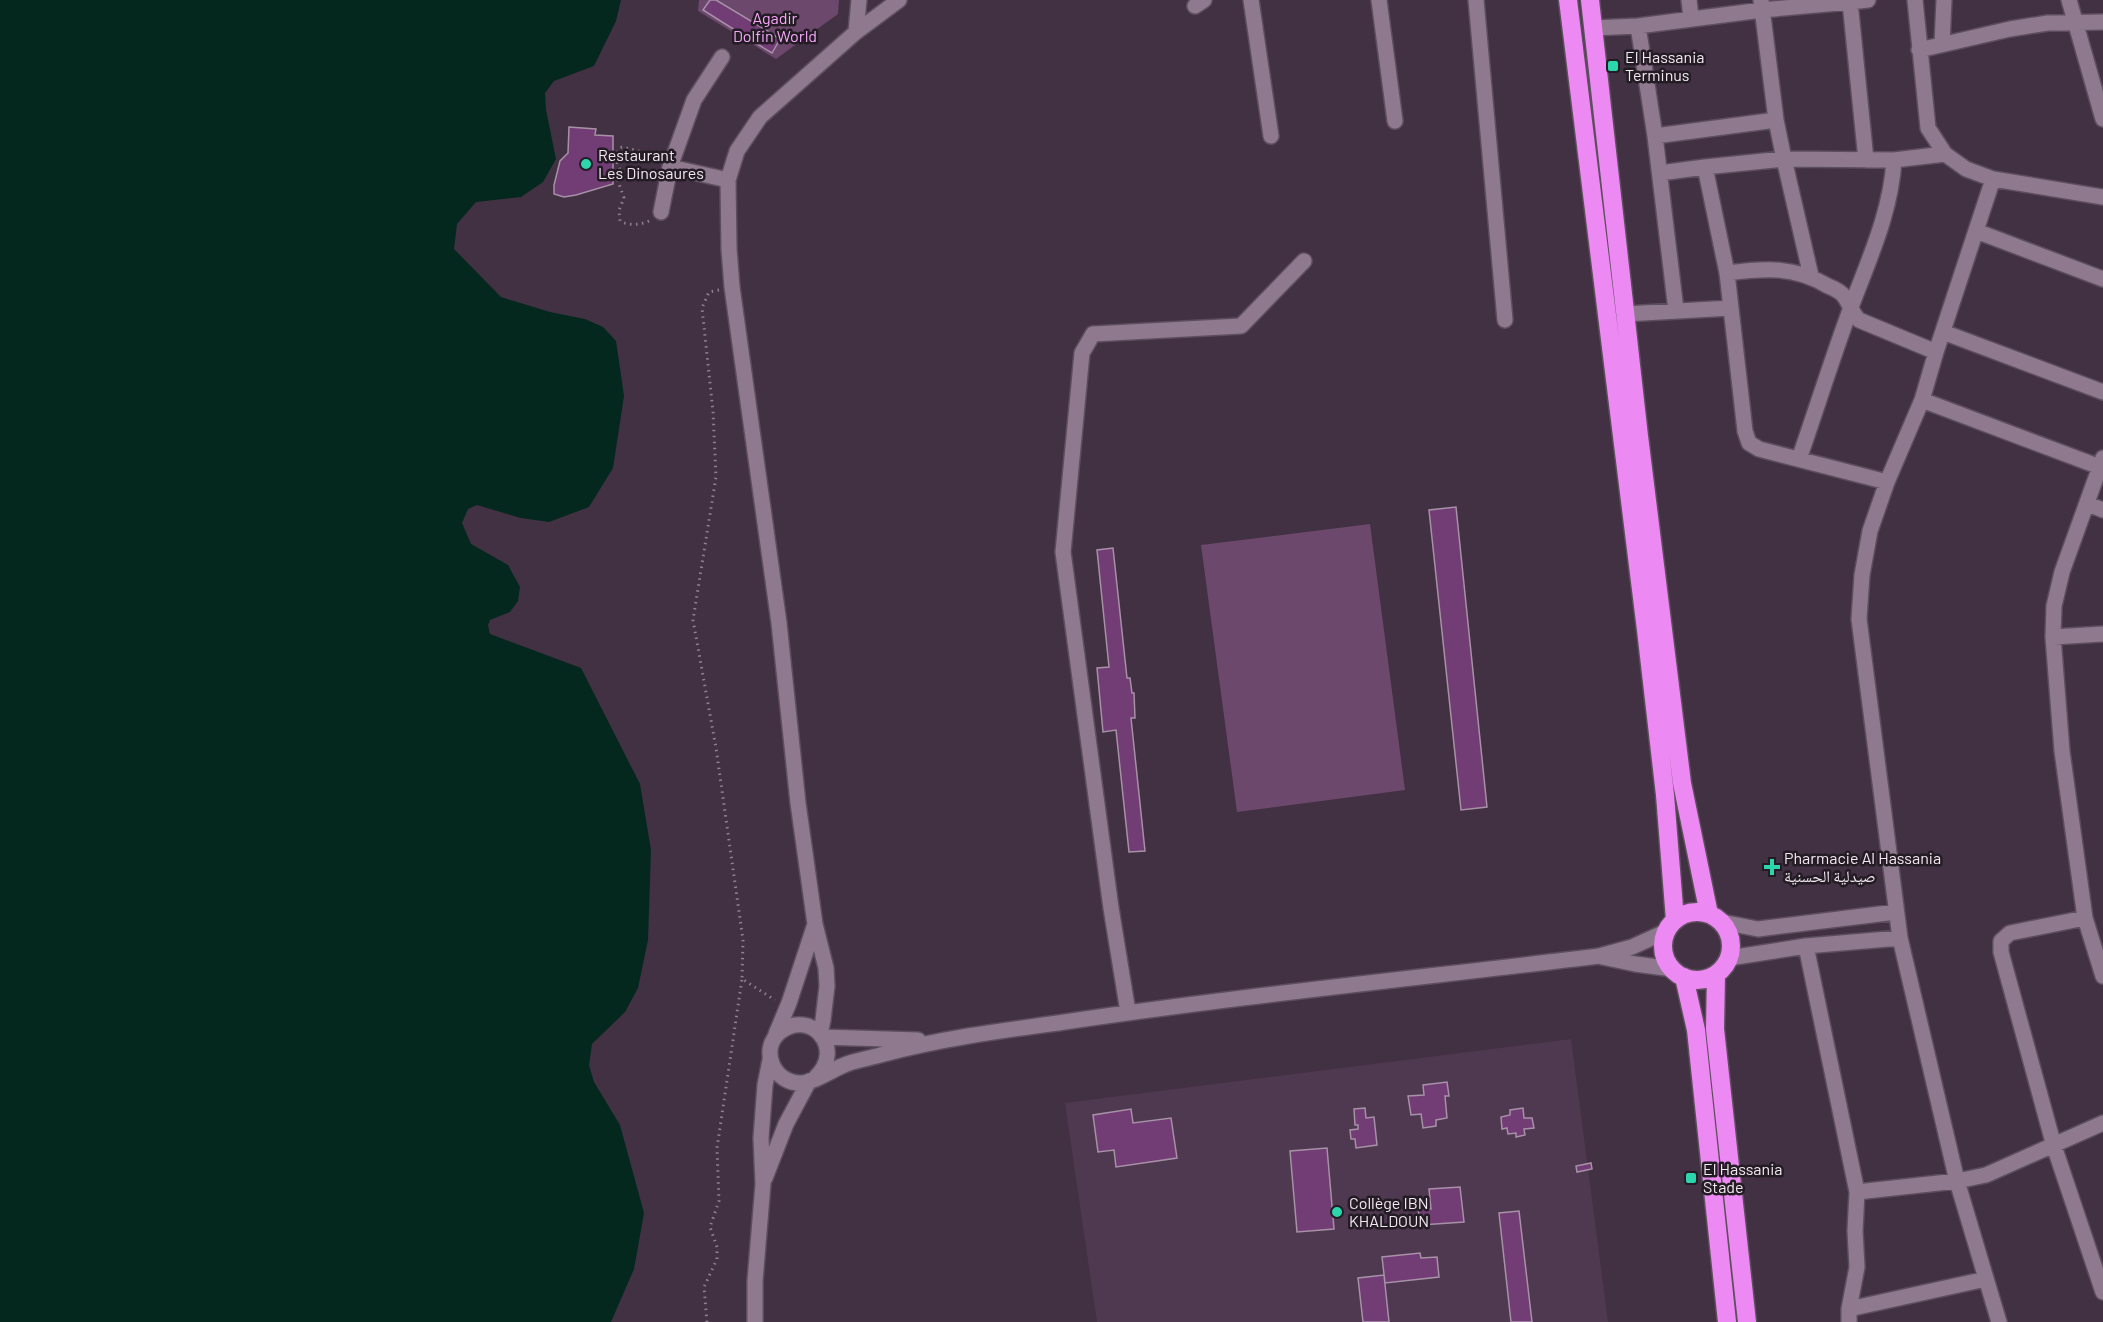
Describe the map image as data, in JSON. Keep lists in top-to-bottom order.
{
  "parks": ["Agadir Dolfin World"],
  "places": {
    "transit": ["El Hassania Terminus", "El Hassania Stade"],
    "other": ["Restaurant Les Dinosaures", "Collège IBN KHALDOUN"],
    "health": ["Pharmacie Al Hassania صيدلية الحسنية"]
  }
}
